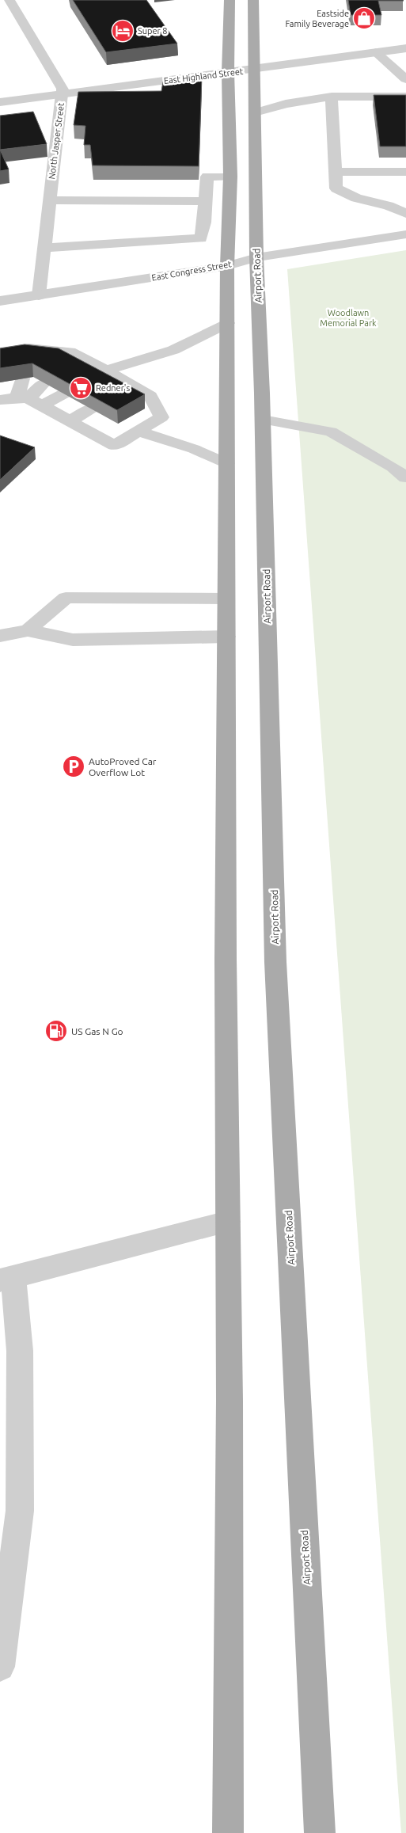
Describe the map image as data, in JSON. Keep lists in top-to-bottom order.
{
  "streets": {
    "main road": ["Airport Road"],
    "street": ["East Highland Street", "North Jasper Street", "East Congress Street"]
  },
  "crossings": [
    ["East Highland Street", "North Jasper Street"],
    ["East Highland Street", "Airport Road"],
    ["North Jasper Street", "East Congress Street"],
    ["East Congress Street", "Airport Road"]
  ],
  "parks": ["Woodlawn Memorial Park"],
  "places": {
    "shop": ["Eastside Family Beverage"],
    "hotel": ["Super 8"],
    "supermarket": ["Redner's"],
    "parking": ["AutoProved Car Overflow Lot"],
    "fuel station": ["US Gas N Go"]
  }
}
